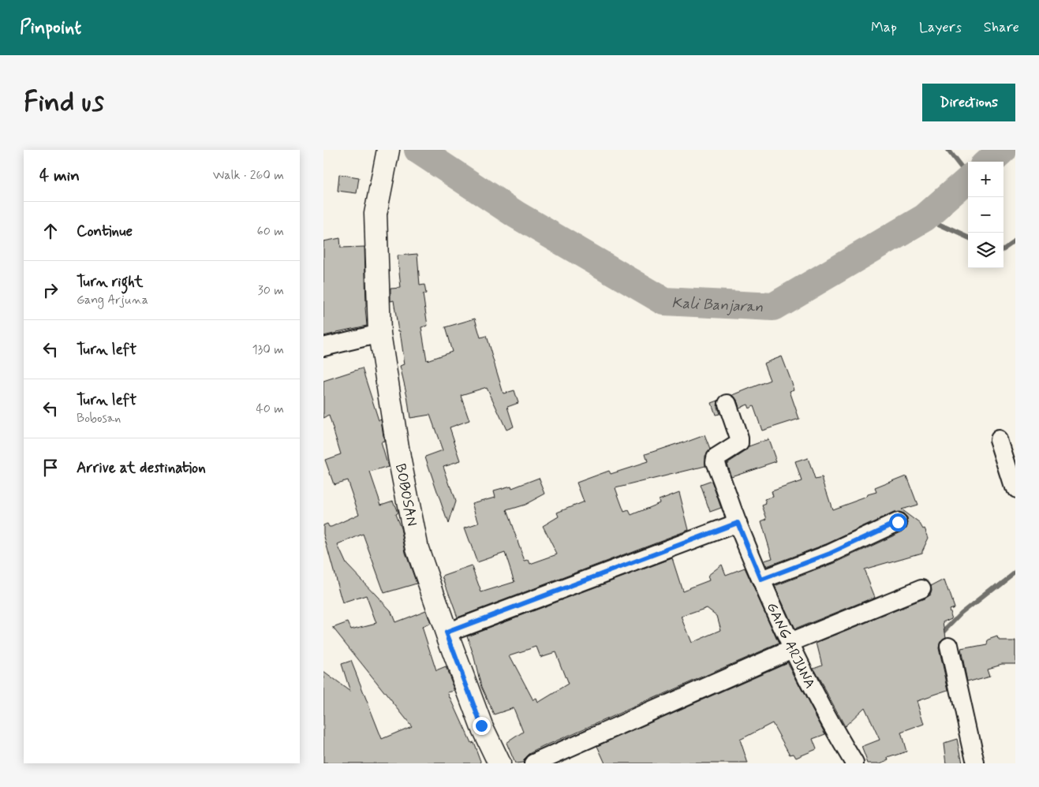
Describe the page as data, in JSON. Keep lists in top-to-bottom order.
{
  "streets": {
    "street": ["BOBOSAN", "GANG ARJUNA"]
  },
  "water": ["Kali Banjaran"],
  "page": {
    "header": "Pinpoint",
    "nav": ["Map", "Layers", "Share"],
    "buttons": "Directions",
    "title": "Find us",
    "heading": ["4 min", "Walk · 260 m"],
    "map_buttons": ["+", "−"],
    "list": [
      ["Continue", "60 m"],
      ["Turn right", "Gang Arjuna", "30 m"],
      ["Turn left", "130 m"],
      ["Turn left", "Bobosan", "40 m"],
      "Arrive at destination"
    ]
  }
}
